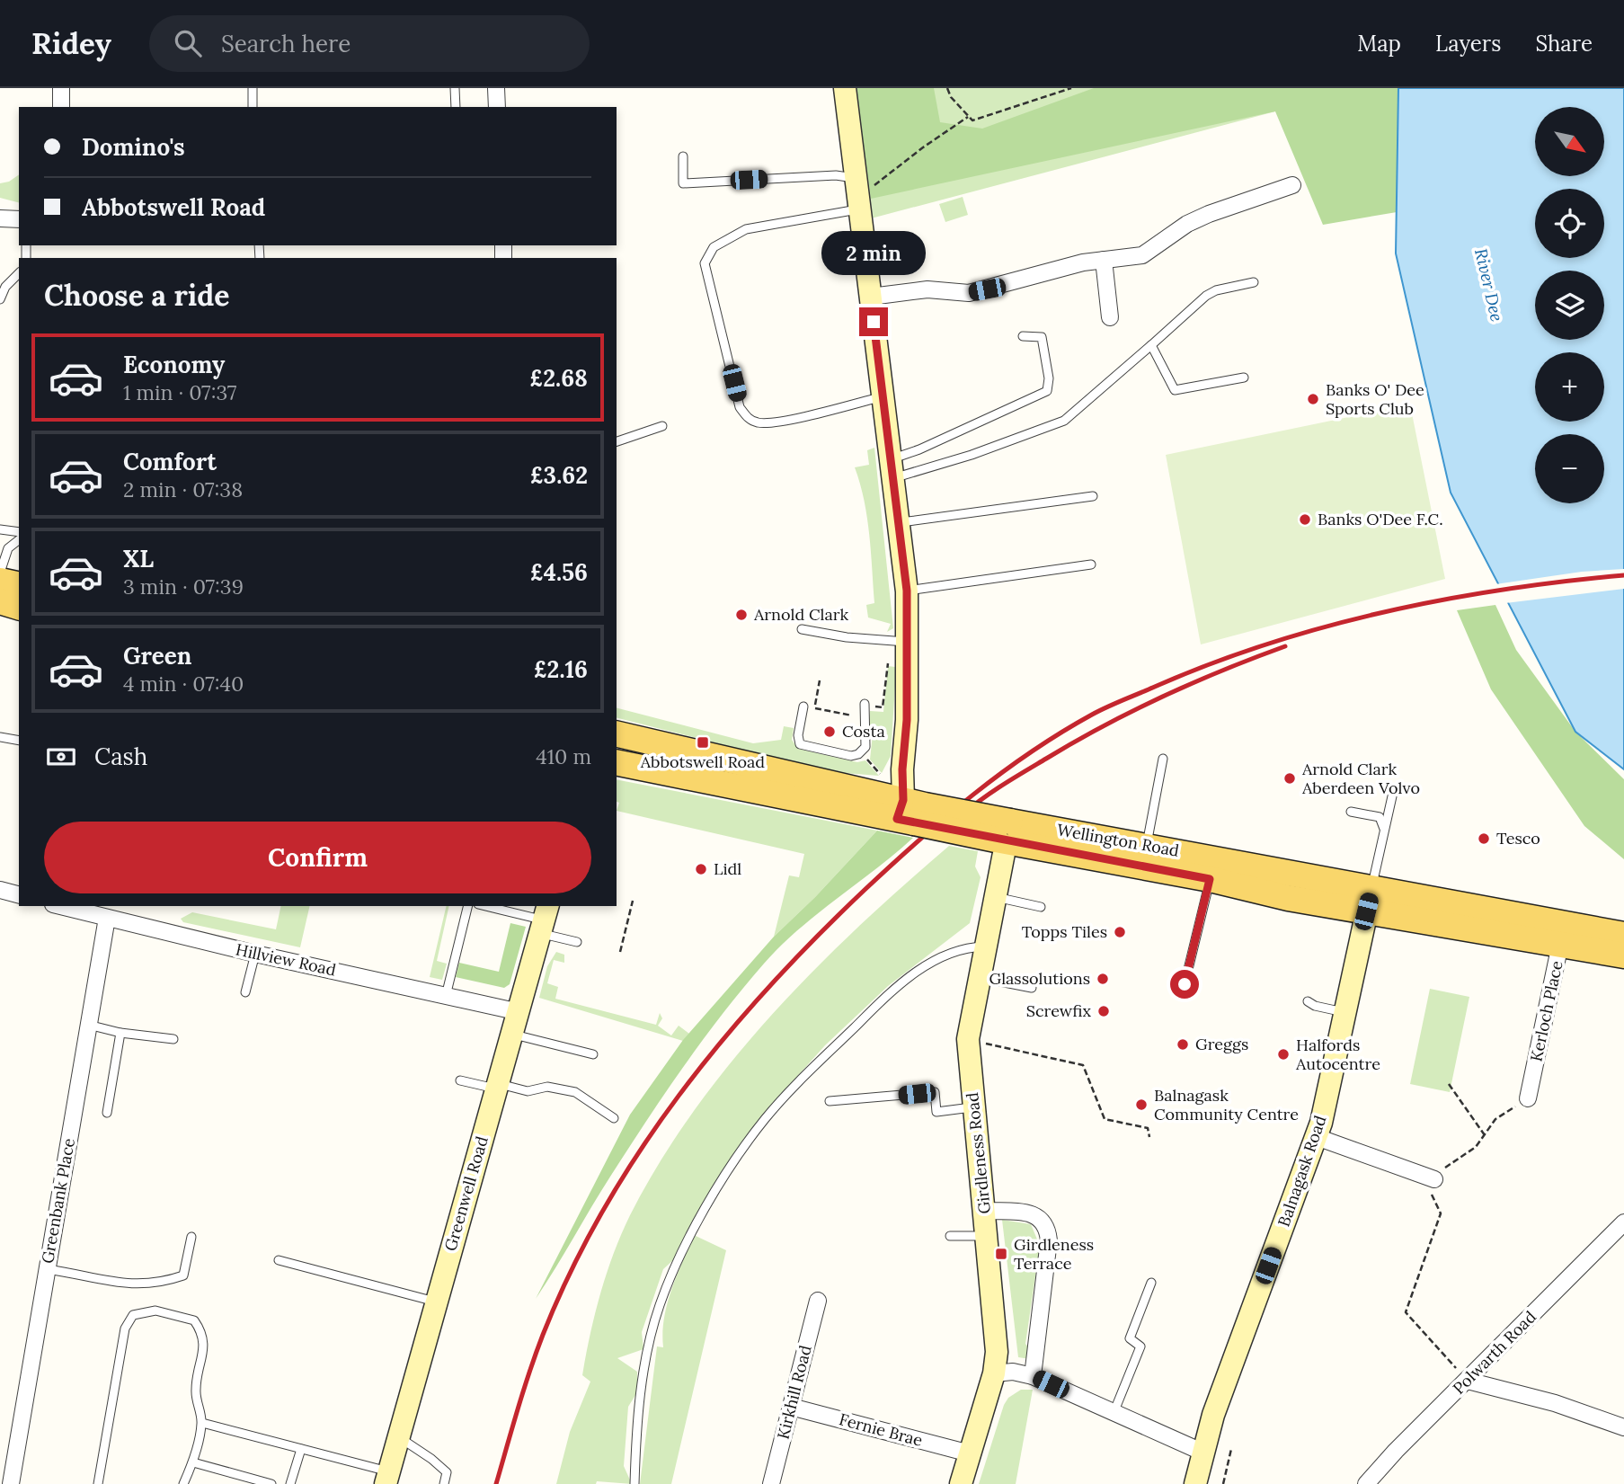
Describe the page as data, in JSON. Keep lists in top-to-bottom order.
{
  "streets": {
    "main road": ["Wellington Road"],
    "street": [
      "Hillview Road",
      "Kerloch Place",
      "Girdleness Road",
      "Balnagask Road",
      "Greenwell Road",
      "Greenbank Place",
      "Polwarth Road",
      "Kirkhill Road",
      "Fernie Brae"
    ]
  },
  "crossings": [
    ["Wellington Road", "Kerloch Place"],
    ["Wellington Road", "Girdleness Road"],
    ["Wellington Road", "Balnagask Road"],
    ["Hillview Road", "Greenwell Road"],
    ["Hillview Road", "Greenbank Place"],
    ["Girdleness Road", "Fernie Brae"],
    ["Kirkhill Road", "Fernie Brae"]
  ],
  "water": ["River Dee"],
  "places": {
    "other": [
      "Banks O' Dee Sports Club",
      "Banks O'Dee F.C.",
      "Arnold Clark",
      "Costa",
      "Arnold Clark Aberdeen Volvo",
      "Tesco",
      "Lidl",
      "Topps Tiles",
      "Glassolutions",
      "Screwfix",
      "Greggs",
      "Halfords Autocentre",
      "Balnagask Community Centre"
    ],
    "transit": ["Abbotswell Road", "Girdleness Terrace"]
  },
  "north": "bottom right",
  "page": {
    "header": "Ridey",
    "search": "Search here",
    "nav": ["Map", "Layers", "Share"],
    "map_buttons": ["+", "−"],
    "banner": ["Domino's", "Abbotswell Road"],
    "bubble": "2 min",
    "heading": "Choose a ride",
    "list": [
      {
        "name": "Economy",
        "note": "1 min · 07:37",
        "value": "£2.68"
      },
      {
        "name": "Comfort",
        "note": "2 min · 07:38",
        "value": "£3.62"
      },
      {
        "name": "XL",
        "note": "3 min · 07:39",
        "value": "£4.56"
      },
      {
        "name": "Green",
        "note": "4 min · 07:40",
        "value": "£2.16"
      }
    ],
    "pay": ["Cash", "410 m"],
    "buttons": "Confirm"
  }
}
